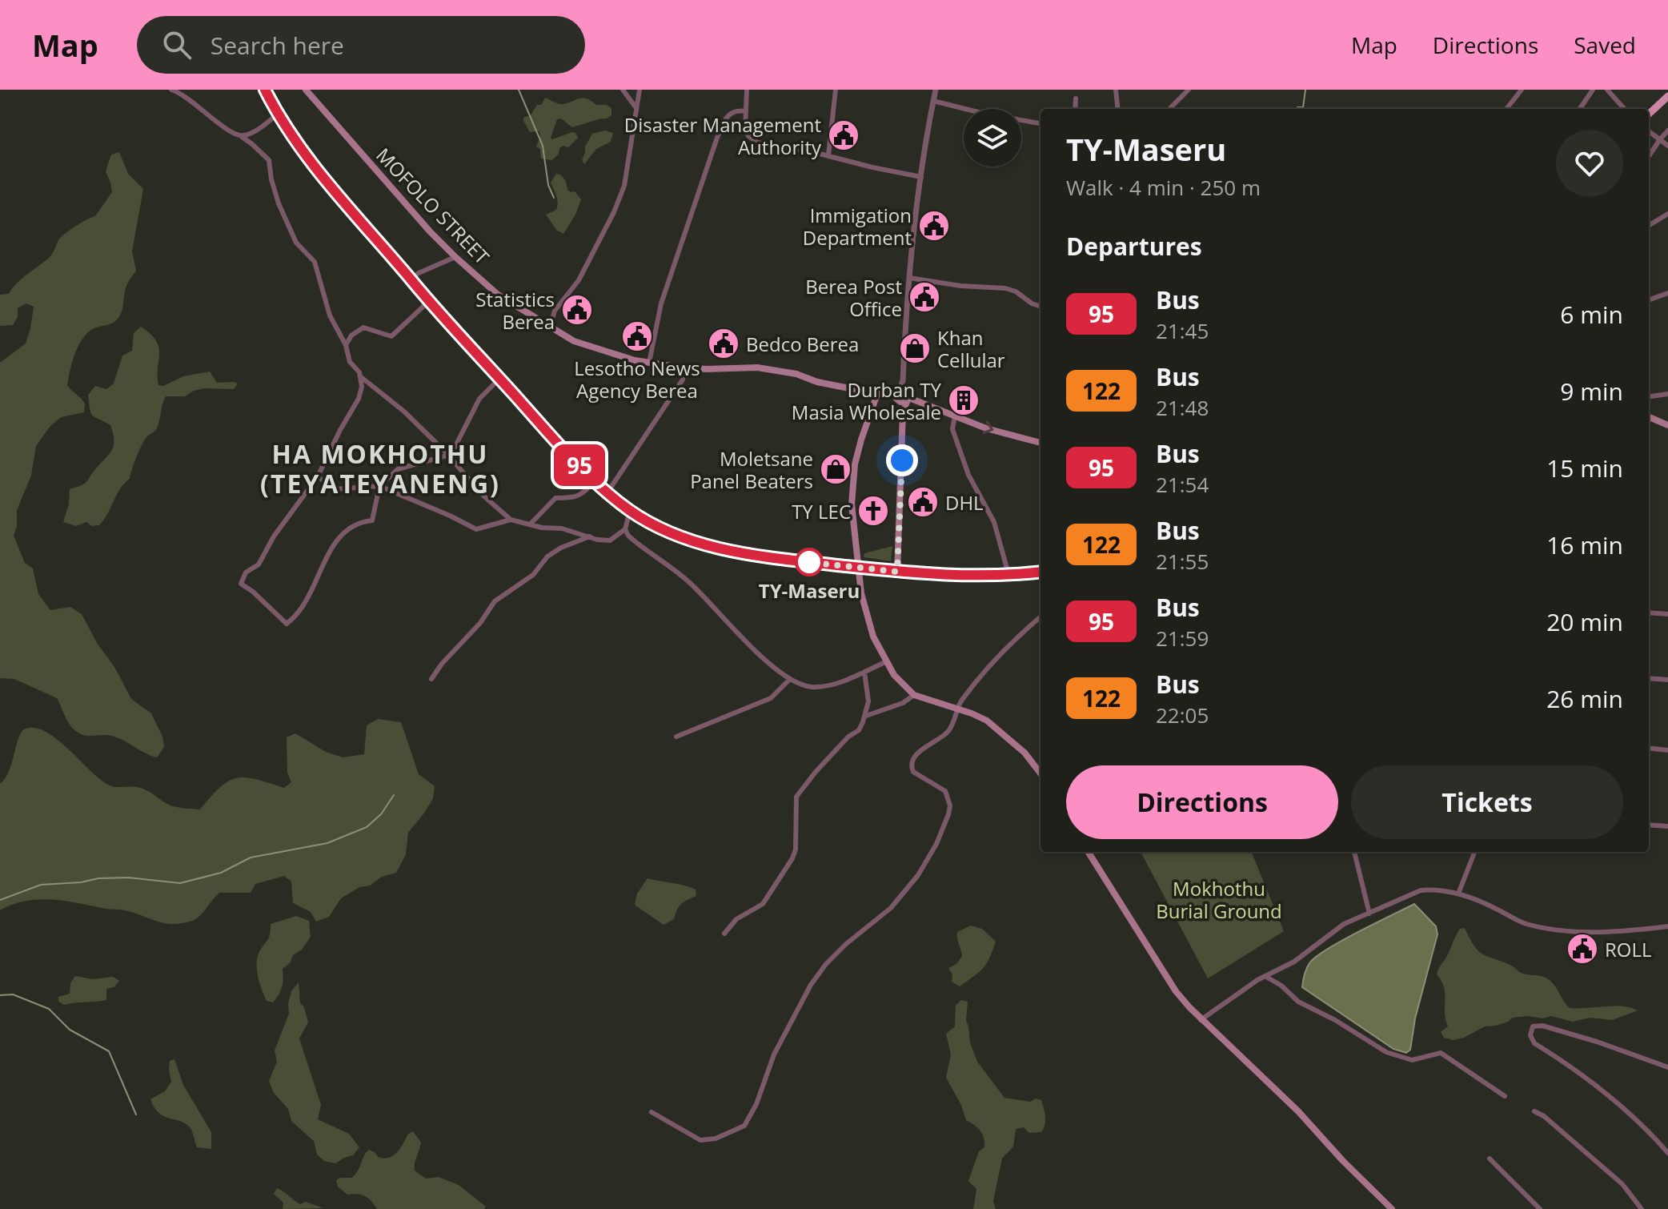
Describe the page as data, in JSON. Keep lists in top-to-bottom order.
{
  "streets": {
    "main road": ["MOFOLO STREET"]
  },
  "districts": ["HA MOKHOTHU (TEYATEYANENG)"],
  "parks": ["Mokhothu Burial Ground"],
  "places": {
    "public building": [
      "Disaster Management Authority",
      "Immigation Department",
      "Berea Post Office",
      "Statistics Berea",
      "Lesotho News Agency Berea",
      "Bedco Berea",
      "DHL",
      "ROLL"
    ],
    "shop": ["Khan Cellular", "Moletsane Panel Beaters"],
    "building": ["Durban TY Masia Wholesale"],
    "church": ["TY LEC"],
    "other": ["TY-Maseru"]
  },
  "lines": ["bus line 95"],
  "page": {
    "header": "Map",
    "search": "Search here",
    "nav": ["Map", "Directions", "Saved"],
    "on_map": "95",
    "heading": [
      ["TY-Maseru", "Walk · 4 min · 250 m"],
      "Departures"
    ],
    "list": [
      {
        "mark": "95",
        "name": "Bus",
        "note": "21:45",
        "value": "6 min"
      },
      {
        "mark": "122",
        "name": "Bus",
        "note": "21:48",
        "value": "9 min"
      },
      {
        "mark": "95",
        "name": "Bus",
        "note": "21:54",
        "value": "15 min"
      },
      {
        "mark": "122",
        "name": "Bus",
        "note": "21:55",
        "value": "16 min"
      },
      {
        "mark": "95",
        "name": "Bus",
        "note": "21:59",
        "value": "20 min"
      },
      {
        "mark": "122",
        "name": "Bus",
        "note": "22:05",
        "value": "26 min"
      }
    ],
    "buttons": ["Directions", "Tickets"]
  }
}
